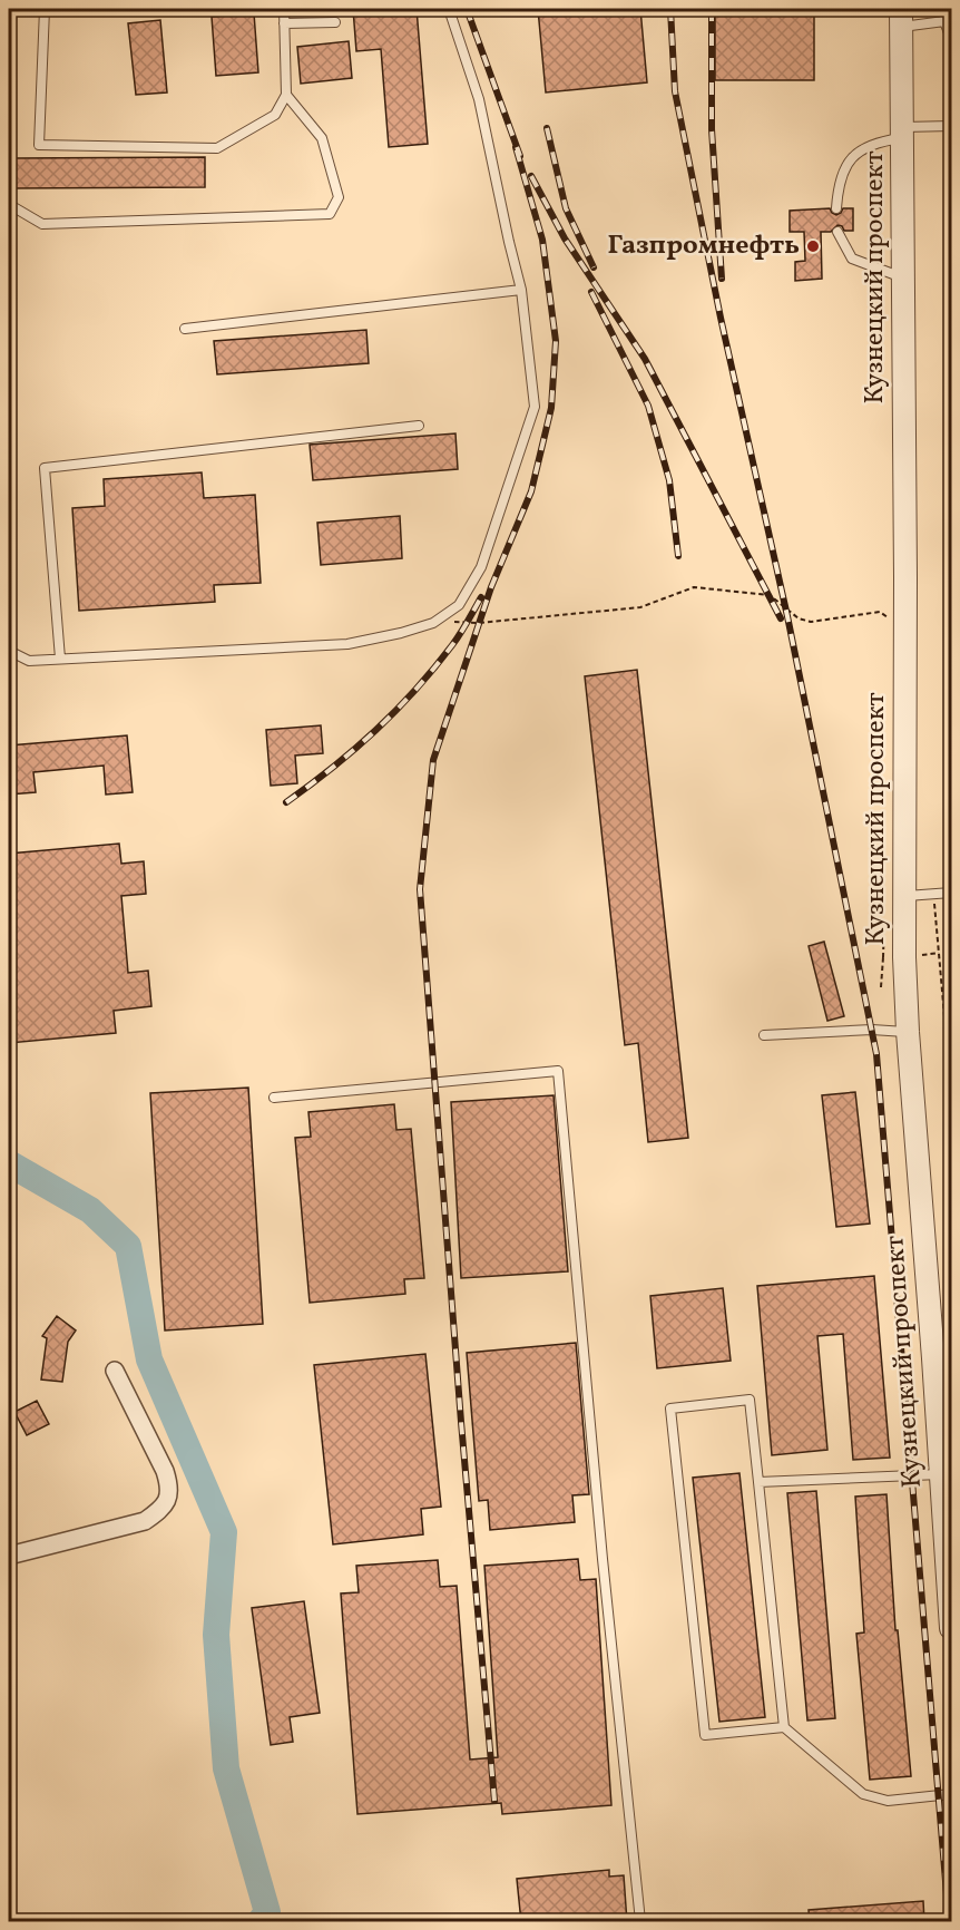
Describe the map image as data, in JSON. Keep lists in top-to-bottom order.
{
  "streets": {
    "street": ["Кузнецкий проспект"]
  },
  "places": ["Газпромнефть"]
}
